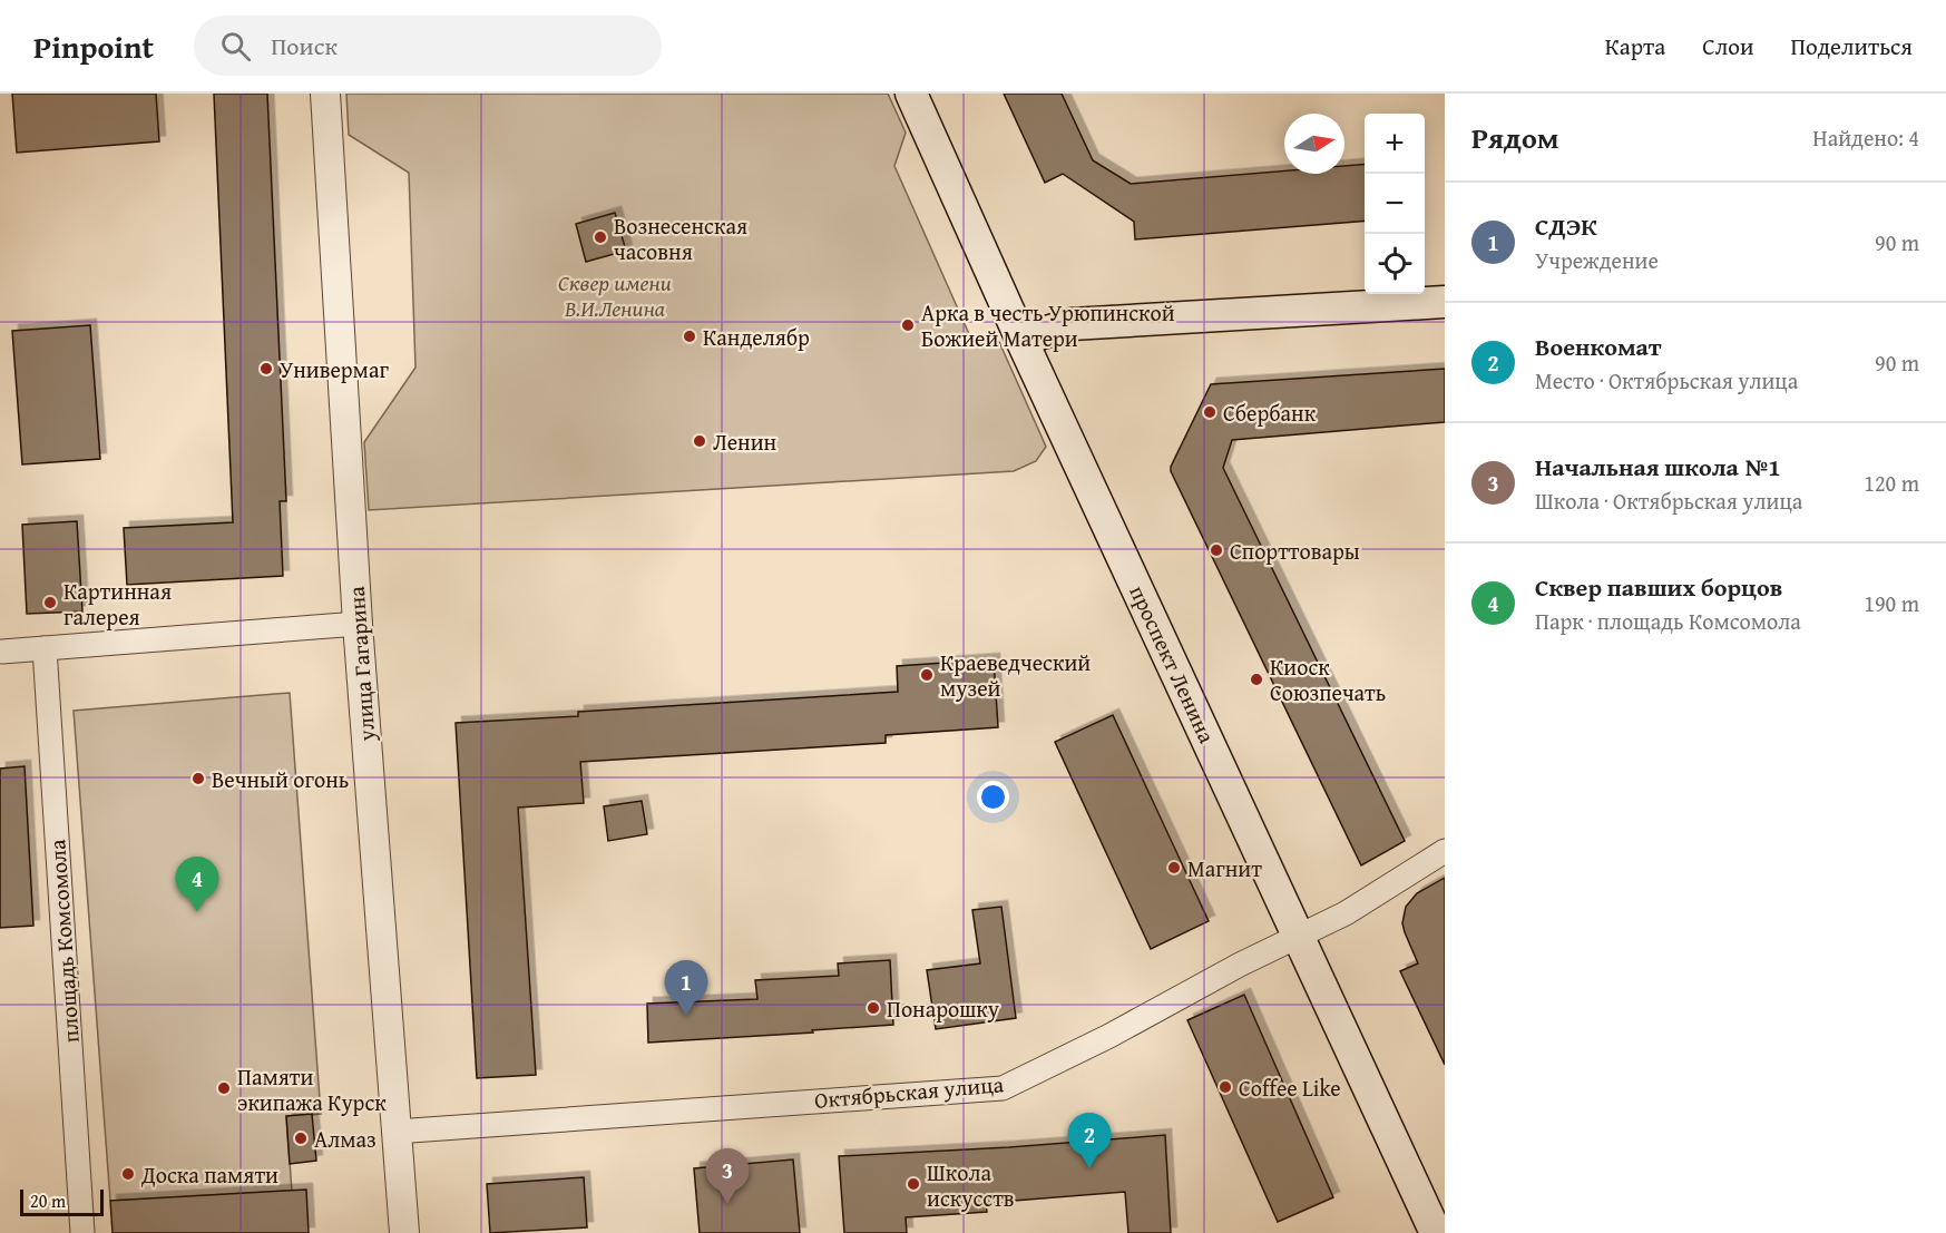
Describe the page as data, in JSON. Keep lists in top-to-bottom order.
{
  "streets": {
    "main road": ["проспект Ленина"],
    "street": ["улица Гагарина", "площадь Комсомола", "Октябрьская улица"]
  },
  "crossings": [
    ["улица Гагарина", "Октябрьская улица"],
    ["проспект Ленина", "Октябрьская улица"]
  ],
  "parks": ["Сквер имени В.И.Ленина"],
  "places": [
    "Вознесенская часовня",
    "Арка в честь Урюпинской Божией Матери",
    "Канделябр",
    "Универмаг",
    "Сбербанк",
    "Ленин",
    "Спорттовары",
    "Картинная галерея",
    "Краеведческий музей",
    "Киоск Союзпечать",
    "Вечный огонь",
    "Магнит",
    "Понарошку",
    "Coffee Like",
    "Памяти экипажа Курск",
    "Алмаз",
    "Доска памяти",
    "Школа искусств"
  ],
  "scale_bar": "20 m",
  "north": "right",
  "page": {
    "header": "Pinpoint",
    "search": "Поиск",
    "nav": ["Карта", "Слои", "Поделиться"],
    "heading": ["Рядом", "Найдено: 4"],
    "map_buttons": ["+", "−"],
    "list": [
      {
        "mark": "1",
        "name": "СДЭК",
        "note": "Учреждение",
        "value": "90 m"
      },
      {
        "mark": "2",
        "name": "Военкомат",
        "note": "Место · Октябрьская улица",
        "value": "90 m"
      },
      {
        "mark": "3",
        "name": "Начальная школа №1",
        "note": "Школа · Октябрьская улица",
        "value": "120 m"
      },
      {
        "mark": "4",
        "name": "Сквер павших борцов",
        "note": "Парк · площадь Комсомола",
        "value": "190 m"
      }
    ],
    "pins": [
      "4",
      "1",
      "2",
      "3"
    ],
    "scale": "20 m"
  }
}
